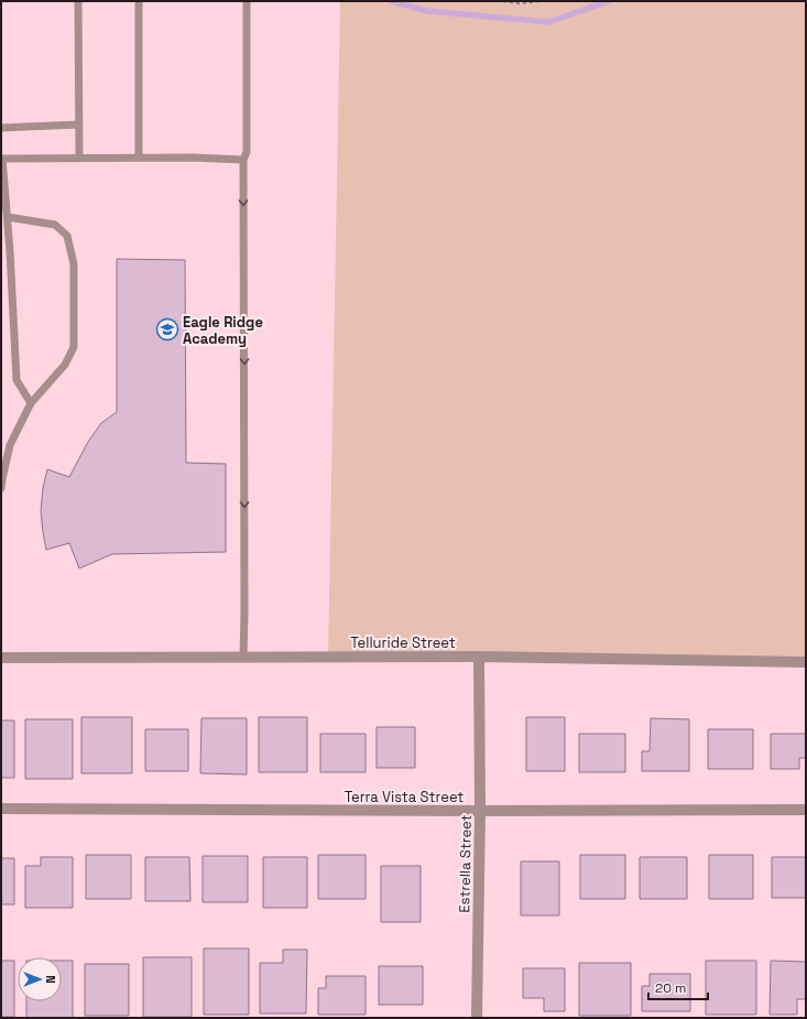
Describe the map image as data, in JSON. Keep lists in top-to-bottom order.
{
  "streets": {
    "street": ["Telluride Street", "Terra Vista Street", "Estrella Street"]
  },
  "crossings": [
    ["Telluride Street", "Estrella Street"],
    ["Terra Vista Street", "Estrella Street"]
  ],
  "places": {
    "school or university": ["Eagle Ridge Academy"]
  },
  "scale_bar": "20 m",
  "north": "right"
}
